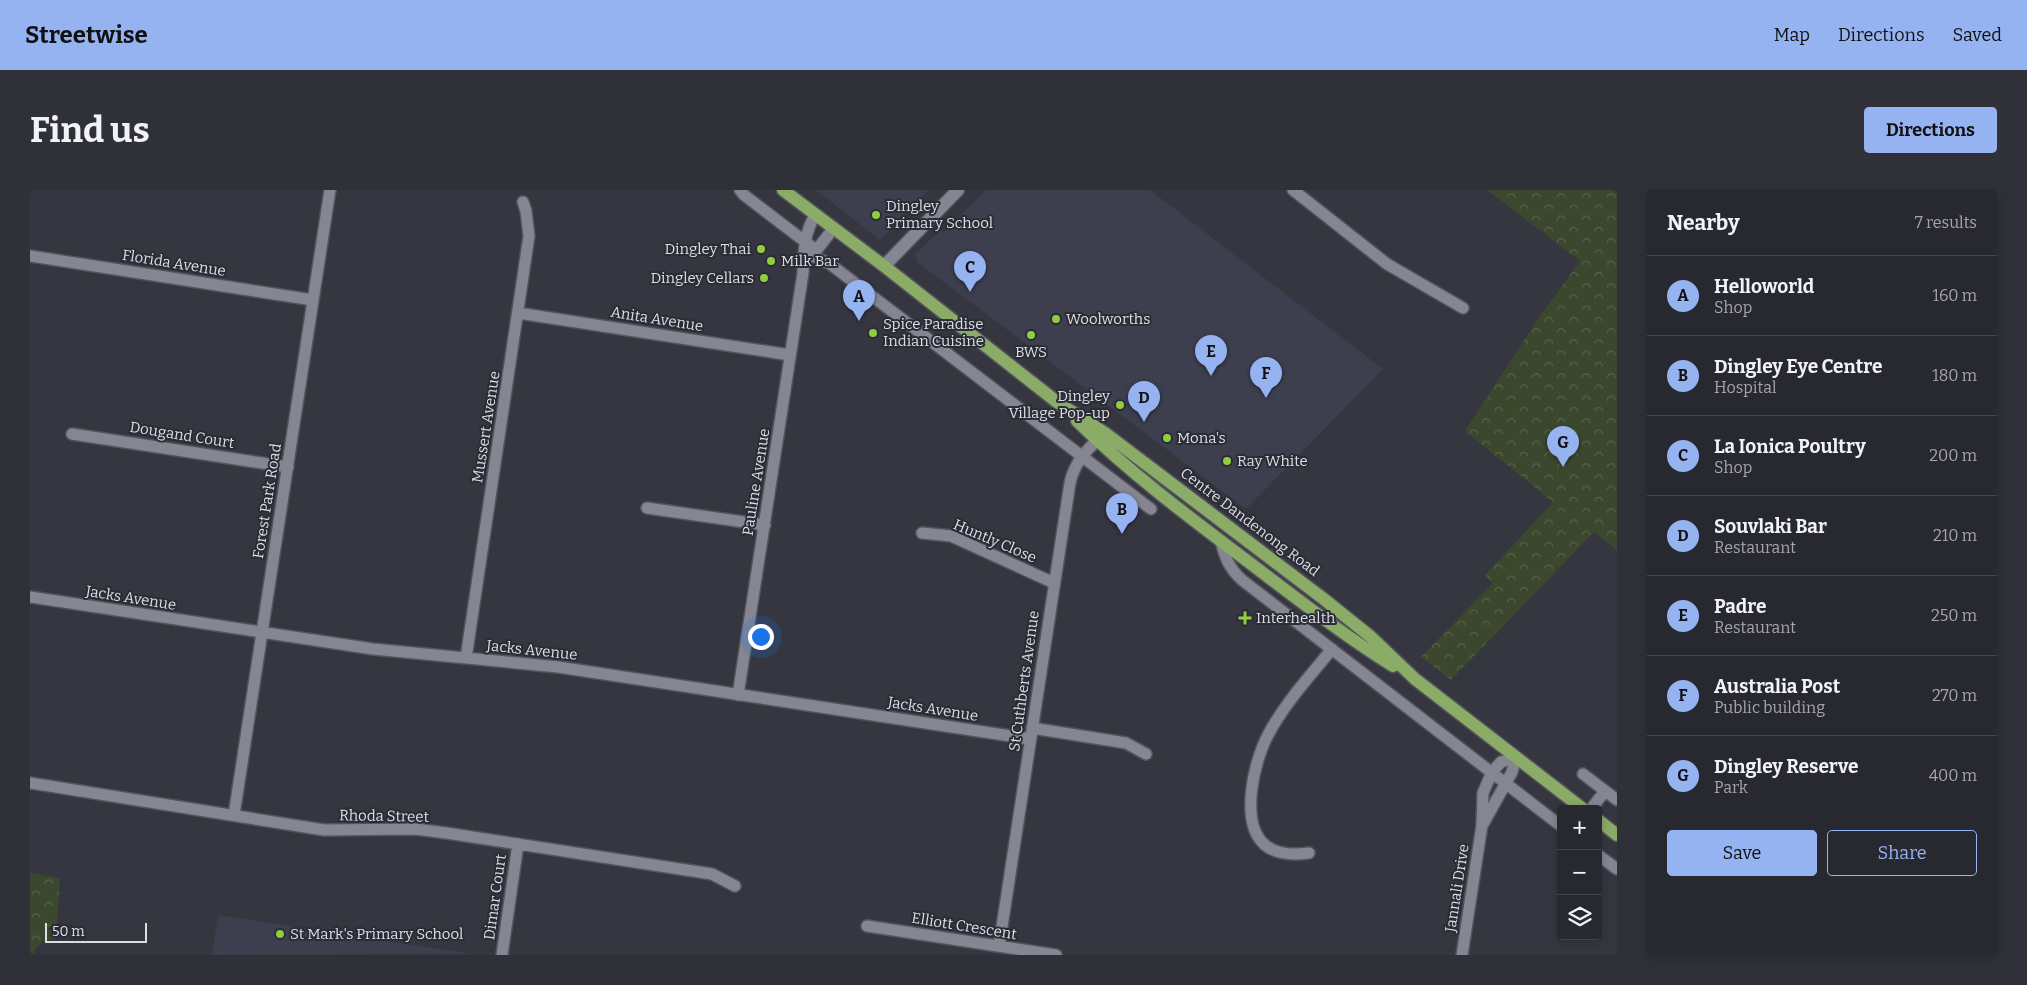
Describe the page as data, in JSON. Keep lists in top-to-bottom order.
{
  "streets": {
    "main road": ["Centre Dandenong Road"],
    "street": [
      "Florida Avenue",
      "Anita Avenue",
      "Mussert Avenue",
      "Dougand Court",
      "Pauline Avenue",
      "Forest Park Road",
      "Huntly Close",
      "Jacks Avenue",
      "St Cuthberts Avenue",
      "Rhoda Street",
      "Jannali Drive",
      "Dimar Court",
      "Elliott Crescent"
    ]
  },
  "crossings": [
    ["Florida Avenue", "Forest Park Road"],
    ["Anita Avenue", "Mussert Avenue"],
    ["Anita Avenue", "Pauline Avenue"],
    ["Mussert Avenue", "Jacks Avenue"],
    ["Dougand Court", "Forest Park Road"],
    ["Pauline Avenue", "Centre Dandenong Road"],
    ["Pauline Avenue", "Jacks Avenue"],
    ["Forest Park Road", "Jacks Avenue"],
    ["Forest Park Road", "Rhoda Street"],
    ["Centre Dandenong Road", "St Cuthberts Avenue"],
    ["Centre Dandenong Road", "Jannali Drive"],
    ["Huntly Close", "St Cuthberts Avenue"],
    ["Jacks Avenue", "St Cuthberts Avenue"],
    ["St Cuthberts Avenue", "Elliott Crescent"],
    ["Rhoda Street", "Dimar Court"]
  ],
  "places": {
    "other": [
      "Dingley Primary School",
      "Dingley Thai",
      "Milk Bar",
      "Dingley Cellars",
      "Woolworths",
      "Spice Paradise Indian Cuisine",
      "BWS",
      "Dingley Village Pop-up",
      "Mona's",
      "Ray White",
      "St Mark's Primary School"
    ],
    "health": ["Interhealth"]
  },
  "scale_bar": "50 m",
  "page": {
    "header": "Streetwise",
    "nav": ["Map", "Directions", "Saved"],
    "buttons": [
      "Directions",
      ["Save", "Share"]
    ],
    "title": "Find us",
    "heading": ["Nearby", "7 results"],
    "pins": [
      "C",
      "A",
      "E",
      "F",
      "D",
      "G",
      "B"
    ],
    "list": [
      {
        "mark": "A",
        "name": "Helloworld",
        "note": "Shop",
        "value": "160 m"
      },
      {
        "mark": "B",
        "name": "Dingley Eye Centre",
        "note": "Hospital",
        "value": "180 m"
      },
      {
        "mark": "C",
        "name": "La Ionica Poultry",
        "note": "Shop",
        "value": "200 m"
      },
      {
        "mark": "D",
        "name": "Souvlaki Bar",
        "note": "Restaurant",
        "value": "210 m"
      },
      {
        "mark": "E",
        "name": "Padre",
        "note": "Restaurant",
        "value": "250 m"
      },
      {
        "mark": "F",
        "name": "Australia Post",
        "note": "Public building",
        "value": "270 m"
      },
      {
        "mark": "G",
        "name": "Dingley Reserve",
        "note": "Park",
        "value": "400 m"
      }
    ],
    "map_buttons": ["+", "−"],
    "scale": "50 m"
  }
}
